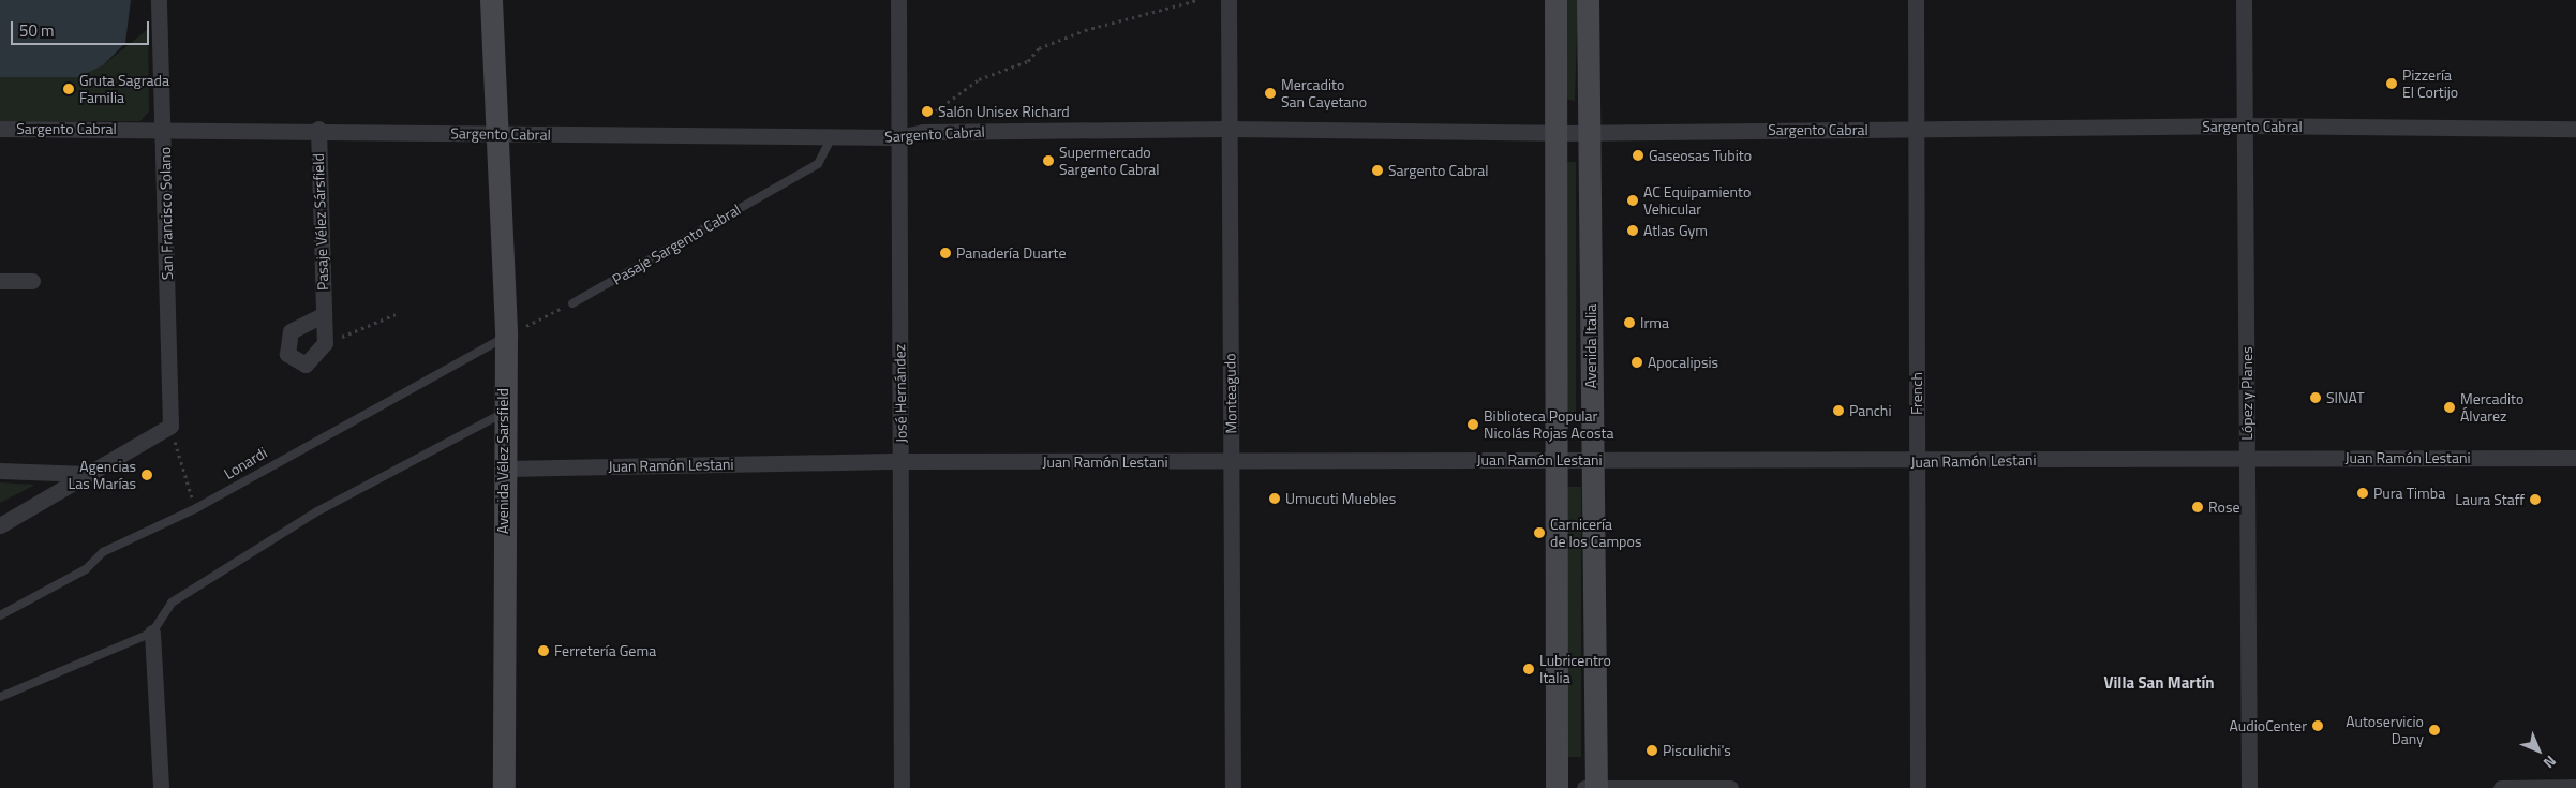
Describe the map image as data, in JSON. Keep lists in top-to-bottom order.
{
  "streets": {
    "main road": ["Avenida Italia", "Avenida Vélez Sarsfield"],
    "street": [
      "Sargento Cabral",
      "San Francisco Solano",
      "Pasaje Vélez Sársfield",
      "José Hernández",
      "Monteagudo",
      "French",
      "López y Planes",
      "Juan Ramón Lestani"
    ],
    "lane": ["Pasaje Sargento Cabral", "Lonardi"]
  },
  "crossings": [
    ["Sargento Cabral", "San Francisco Solano"],
    ["Sargento Cabral", "Pasaje Vélez Sársfield"],
    ["Sargento Cabral", "Pasaje Sargento Cabral"],
    ["Sargento Cabral", "Avenida Italia"],
    ["Sargento Cabral", "José Hernández"],
    ["Sargento Cabral", "Monteagudo"],
    ["Sargento Cabral", "French"],
    ["Sargento Cabral", "López y Planes"],
    ["Sargento Cabral", "Avenida Vélez Sarsfield"],
    ["Avenida Italia", "Juan Ramón Lestani"],
    ["José Hernández", "Juan Ramón Lestani"],
    ["Monteagudo", "Juan Ramón Lestani"],
    ["French", "Juan Ramón Lestani"],
    ["López y Planes", "Juan Ramón Lestani"],
    ["Juan Ramón Lestani", "Avenida Vélez Sarsfield"],
    ["Avenida Vélez Sarsfield", "Lonardi"]
  ],
  "districts": ["Villa San Martín"],
  "places": [
    "Pizzería El Cortijo",
    "Gruta Sagrada Familia",
    "Mercadito San Cayetano",
    "Salón Unisex Richard",
    "Gaseosas Tubito",
    "Supermercado Sargento Cabral",
    "Sargento Cabral",
    "AC Equipamiento Vehicular",
    "Atlas Gym",
    "Panadería Duarte",
    "Irma",
    "Apocalipsis",
    "SINAT",
    "Mercadito Álvarez",
    "Panchi",
    "Biblioteca Popular Nicolás Rojas Acosta",
    "Agencias Las Marías",
    "Pura Timba",
    "Umucuti Muebles",
    "Laura Staff",
    "Rose",
    "Carnicería de los Campos",
    "Ferretería Gema",
    "Lubricentro Italia",
    "AudioCenter",
    "Autoservicio Dany",
    "Pisculichi's"
  ],
  "scale_bar": "50 m",
  "north": "bottom right"
}
